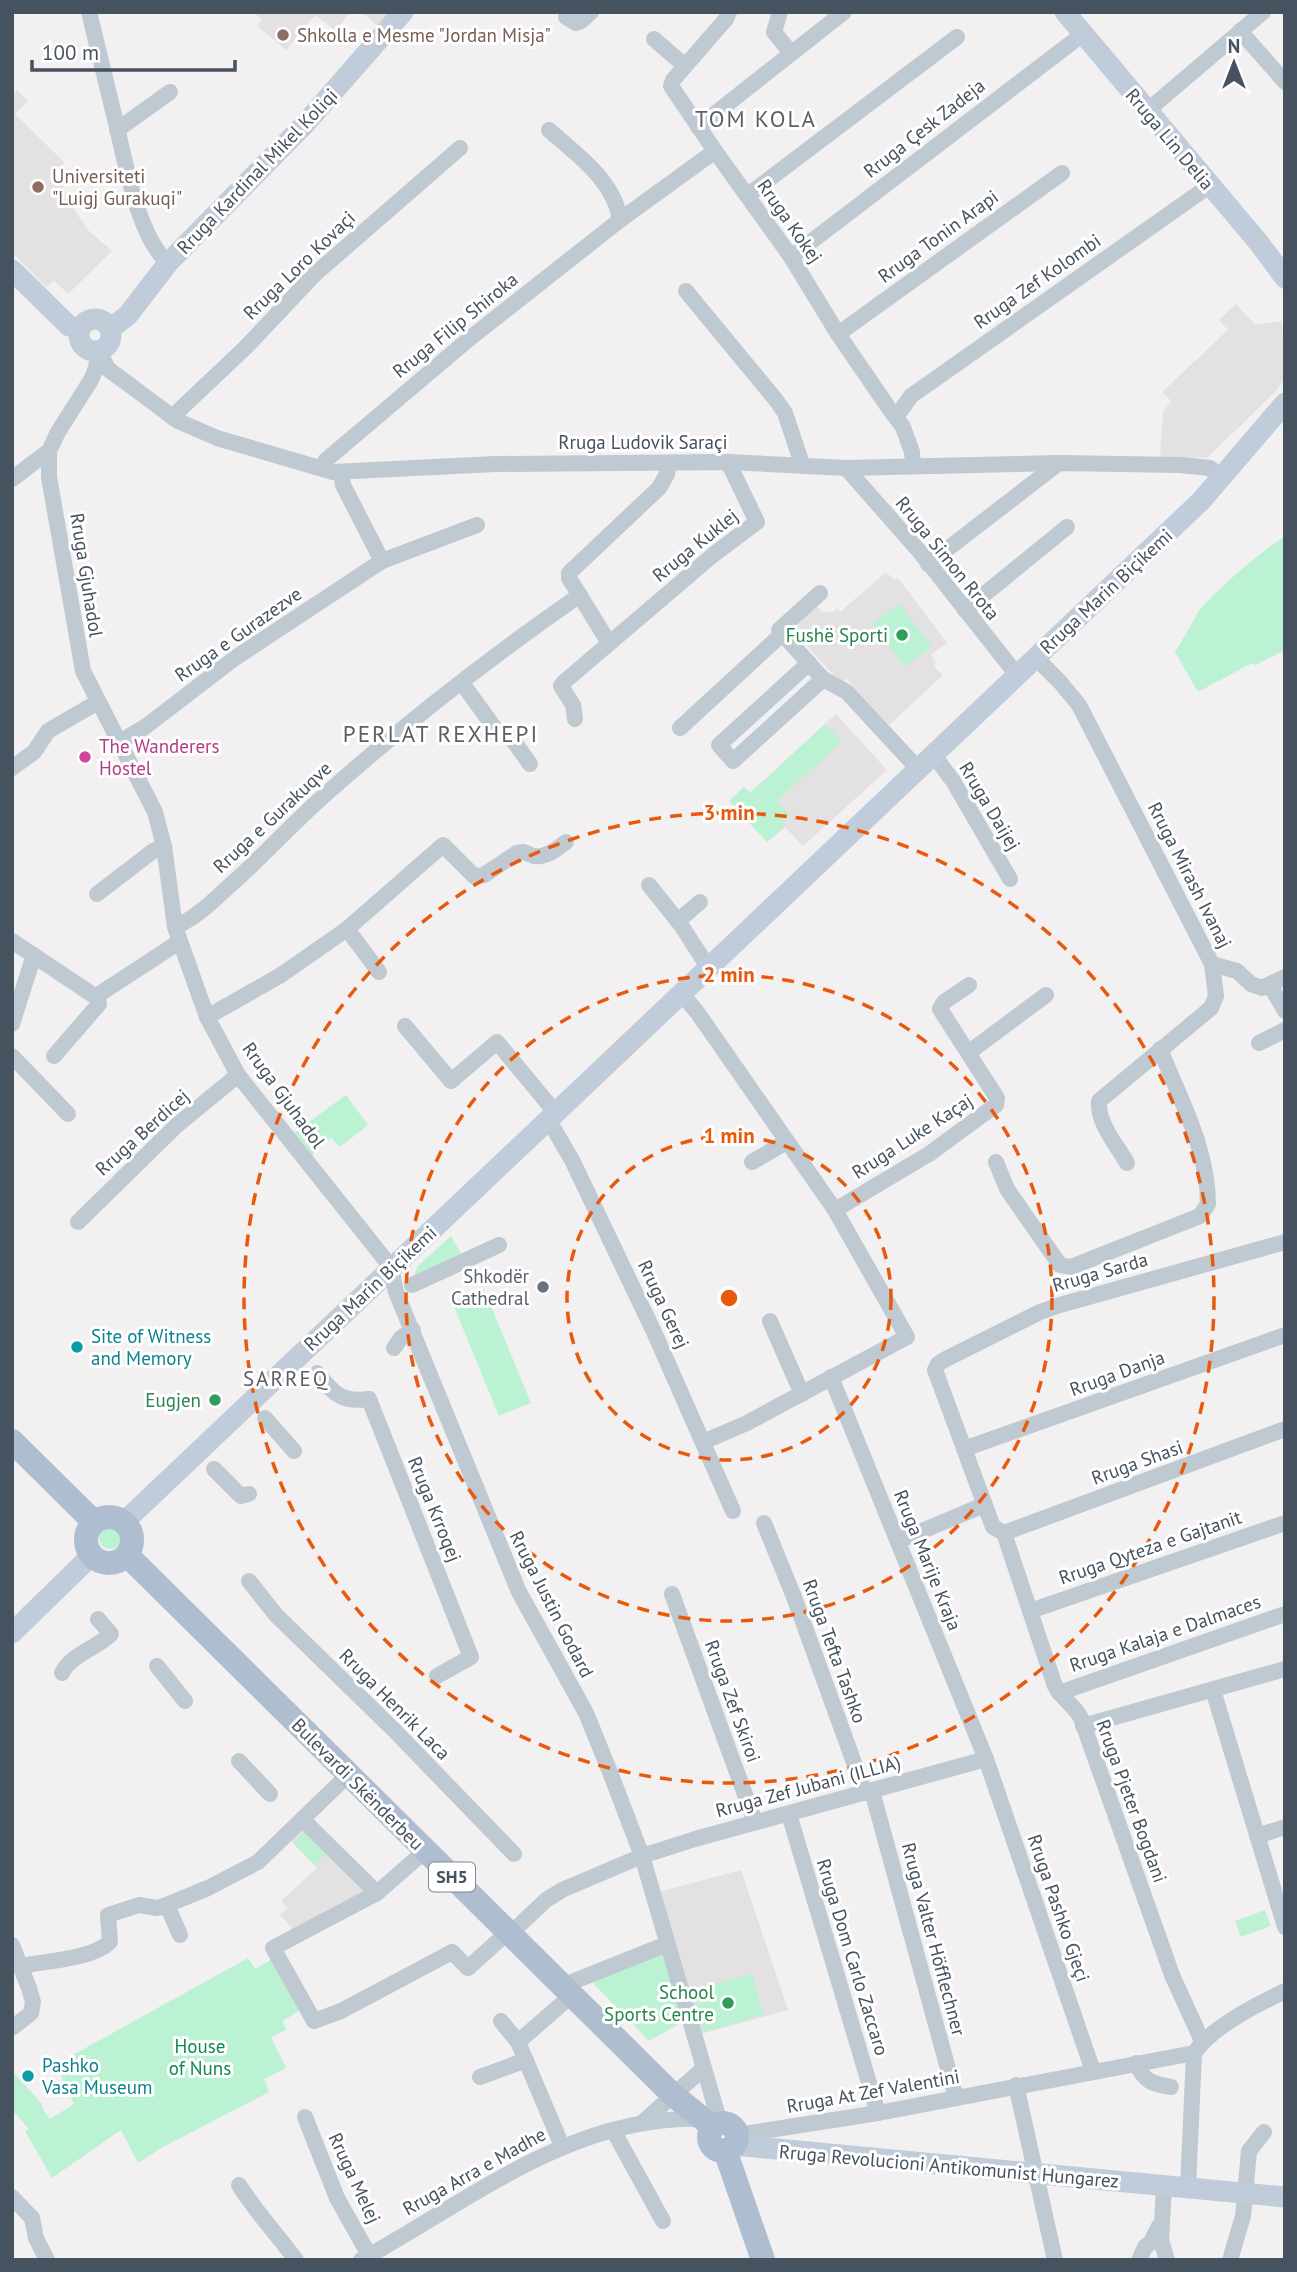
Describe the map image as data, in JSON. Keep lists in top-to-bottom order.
{
  "streets": {
    "main road": [
      "Rruga Lin Delia",
      "Rruga Kardinal Mikel Koliqi",
      "Rruga Marin Biçikemi",
      "Bulevardi Skënderbeu",
      "SH5",
      "Rruga Revolucioni Antikomunist Hungarez"
    ],
    "street": [
      "Rruga Çesk Zadeja",
      "Rruga Kokej",
      "Rruga Tonin Arapi",
      "Rruga Loro Kovaçi",
      "Rruga Zef Kolombi",
      "Rruga Filip Shiroka",
      "Rruga Ludovik Saraçi",
      "Rruga Kuklej",
      "Rruga Simon Rrota",
      "Rruga Gjuhadol",
      "Rruga e Gurazezve",
      "Rruga Daijej",
      "Rruga e Gurakuqve",
      "Rruga Mirash Ivanaj",
      "Rruga Berdicej",
      "Rruga Luke Kaçaj",
      "Rruga Sarda",
      "Rruga Gerej",
      "Rruga Danja",
      "Rruga Shasi",
      "Rruga Krroqej",
      "Rruga Qyteza e Gajtanit",
      "Rruga Marije Kraja",
      "Rruga Justin Godard",
      "Rruga Kalaja e Dalmaces",
      "Rruga Tefta Tashko",
      "Rruga Zef Skiroi",
      "Rruga Henrik Laca",
      "Rruga Zef Jubani (ILLIA)",
      "Rruga Pjeter Bogdani",
      "Rruga Pashko Gjeçi",
      "Rruga Valter Höfflechner",
      "Rruga Dom Carlo Zaccaro",
      "Rruga At Zef Valentini",
      "Rruga Arra e Madhe",
      "Rruga Melej"
    ]
  },
  "crossings": [
    ["Rruga Çesk Zadeja", "Rruga Lin Delia"],
    ["Rruga Çesk Zadeja", "Rruga Kokej"],
    ["Rruga Lin Delia", "Rruga Zef Kolombi"],
    ["Rruga Kardinal Mikel Koliqi", "Rruga Ludovik Saraçi"],
    ["Rruga Kokej", "Rruga Tonin Arapi"],
    ["Rruga Kokej", "Rruga Zef Kolombi"],
    ["Rruga Kokej", "Rruga Filip Shiroka"],
    ["Rruga Kokej", "Rruga Ludovik Saraçi"],
    ["Rruga Loro Kovaçi", "Rruga Ludovik Saraçi"],
    ["Rruga Filip Shiroka", "Rruga Ludovik Saraçi"],
    ["Rruga Ludovik Saraçi", "Rruga Kuklej"],
    ["Rruga Ludovik Saraçi", "Rruga Simon Rrota"],
    ["Rruga Ludovik Saraçi", "Rruga Marin Biçikemi"],
    ["Rruga Simon Rrota", "Rruga Marin Biçikemi"],
    ["Rruga Gjuhadol", "Rruga Marin Biçikemi"],
    ["Rruga Gjuhadol", "Rruga e Gurazezve"],
    ["Rruga Gjuhadol", "Rruga e Gurakuqve"],
    ["Rruga Gjuhadol", "Rruga Berdicej"],
    ["Rruga Gjuhadol", "Rruga Justin Godard"],
    ["Rruga Marin Biçikemi", "Rruga Daijej"],
    ["Rruga Marin Biçikemi", "Rruga Mirash Ivanaj"],
    ["Rruga Marin Biçikemi", "Rruga Gerej"],
    ["Rruga Marin Biçikemi", "Rruga Justin Godard"],
    ["Rruga Marin Biçikemi", "Bulevardi Skënderbeu"],
    ["Rruga Sarda", "Rruga Pjeter Bogdani"],
    ["Rruga Danja", "Rruga Pjeter Bogdani"],
    ["Rruga Shasi", "Rruga Pjeter Bogdani"],
    ["Rruga Qyteza e Gajtanit", "Rruga Pjeter Bogdani"],
    ["Rruga Marije Kraja", "Rruga Zef Jubani (ILLIA)"],
    ["Rruga Marije Kraja", "Rruga Pashko Gjeçi"],
    ["Rruga Justin Godard", "Bulevardi Skënderbeu"],
    ["Rruga Justin Godard", "Rruga Zef Jubani (ILLIA)"],
    ["Rruga Justin Godard", "Rruga At Zef Valentini"],
    ["Rruga Justin Godard", "Rruga Revolucioni Antikomunist Hungarez"],
    ["Rruga Justin Godard", "Rruga Arra e Madhe"],
    ["Rruga Kalaja e Dalmaces", "Rruga Pjeter Bogdani"],
    ["Rruga Tefta Tashko", "Rruga Zef Jubani (ILLIA)"],
    ["Rruga Tefta Tashko", "Rruga Valter Höfflechner"],
    ["Rruga Zef Skiroi", "Rruga Zef Jubani (ILLIA)"],
    ["Bulevardi Skënderbeu", "Rruga At Zef Valentini"],
    ["Bulevardi Skënderbeu", "Rruga Revolucioni Antikomunist Hungarez"],
    ["Bulevardi Skënderbeu", "Rruga Arra e Madhe"],
    ["Rruga Zef Jubani (ILLIA)", "Rruga Pashko Gjeçi"],
    ["Rruga Zef Jubani (ILLIA)", "Rruga Valter Höfflechner"],
    ["Rruga Zef Jubani (ILLIA)", "Rruga Dom Carlo Zaccaro"],
    ["Rruga Pjeter Bogdani", "Rruga At Zef Valentini"],
    ["Rruga Pashko Gjeçi", "Rruga At Zef Valentini"],
    ["Rruga Valter Höfflechner", "Rruga At Zef Valentini"],
    ["Rruga Dom Carlo Zaccaro", "Rruga At Zef Valentini"],
    ["Rruga At Zef Valentini", "Rruga Revolucioni Antikomunist Hungarez"],
    ["Rruga At Zef Valentini", "Rruga Arra e Madhe"],
    ["Rruga Revolucioni Antikomunist Hungarez", "Rruga Arra e Madhe"],
    ["Rruga Arra e Madhe", "Rruga Melej"]
  ],
  "districts": ["TOM KOLA", "PERLAT REXHEPI", "SARREQ"],
  "parks": ["House of Nuns"],
  "places": [
    "Shkolla e Mesme \"Jordan Misja\"",
    "Universiteti \"Luigj Gurakuqi\"",
    "Fushë Sporti",
    "The Wanderers Hostel",
    "Shkodër Cathedral",
    "Site of Witness and Memory",
    "Eugjen",
    "School Sports Centre",
    "Pashko Vasa Museum"
  ],
  "scale_bar": "100 m",
  "north": "top",
  "rings": ["3 min", "2 min", "1 min"]
}
